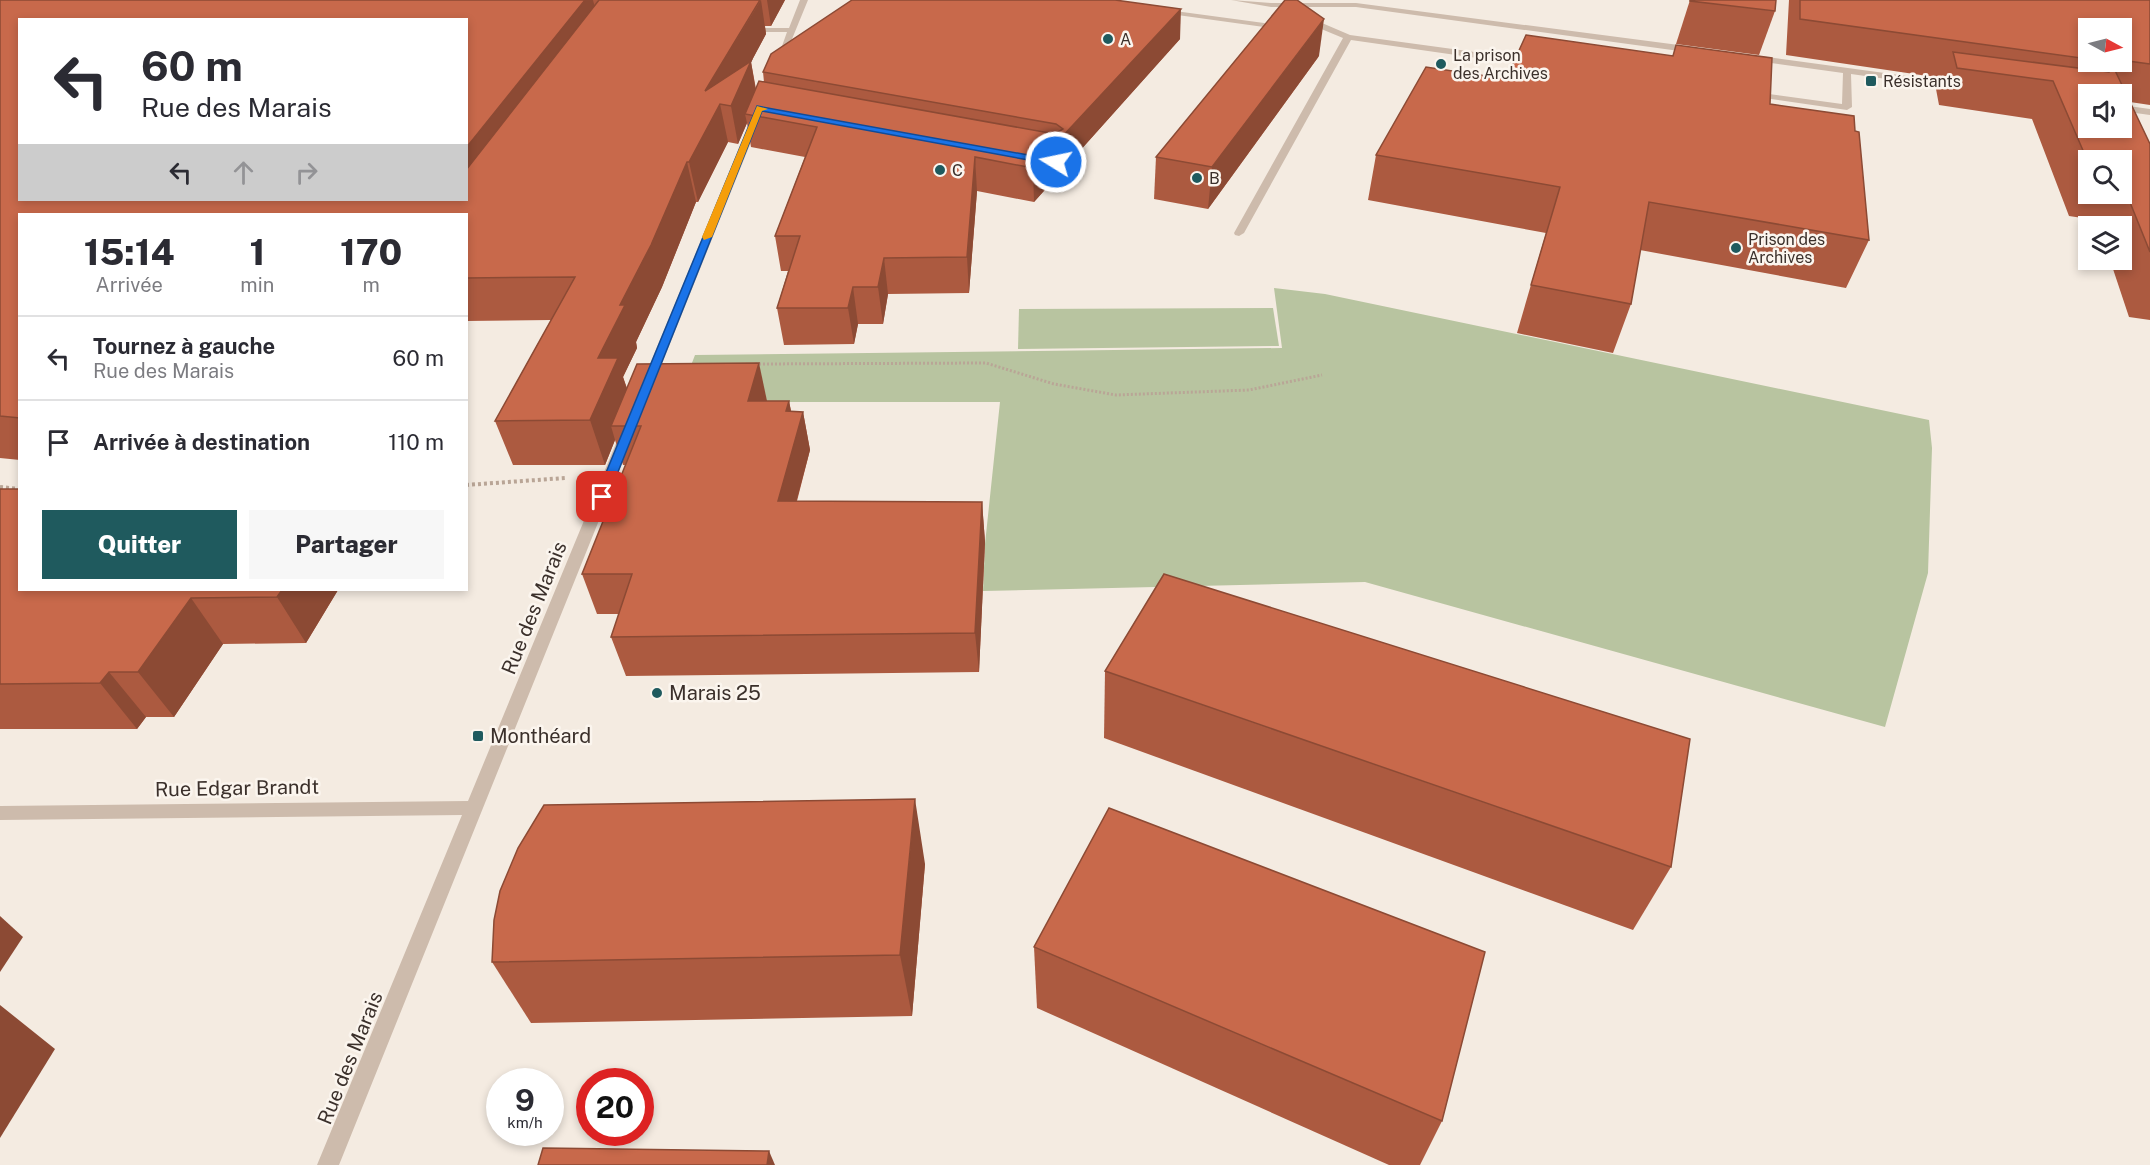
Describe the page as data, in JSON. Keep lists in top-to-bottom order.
{
  "streets": {
    "street": ["Rue des Marais", "Rue Edgar Brandt"]
  },
  "crossings": [
    ["Rue des Marais", "Rue Edgar Brandt"]
  ],
  "places": {
    "other": [
      "A",
      "La prison des Archives",
      "C",
      "B",
      "Prison des Archives",
      "Marais 25"
    ],
    "transit": ["Résistants", "Monthéard"]
  },
  "north": "right",
  "page": {
    "turn": ["60 m", "Rue des Marais"],
    "eta": [
      "15:14",
      "Arrivée",
      "1",
      "min",
      "170",
      "m"
    ],
    "list": [
      {
        "name": "Tournez à gauche",
        "note": "Rue des Marais",
        "value": "60 m"
      },
      {
        "name": "Arrivée à destination",
        "value": "110 m"
      }
    ],
    "buttons": ["Quitter", "Partager"],
    "speed": "9 km/h",
    "limit": "20"
  }
}
